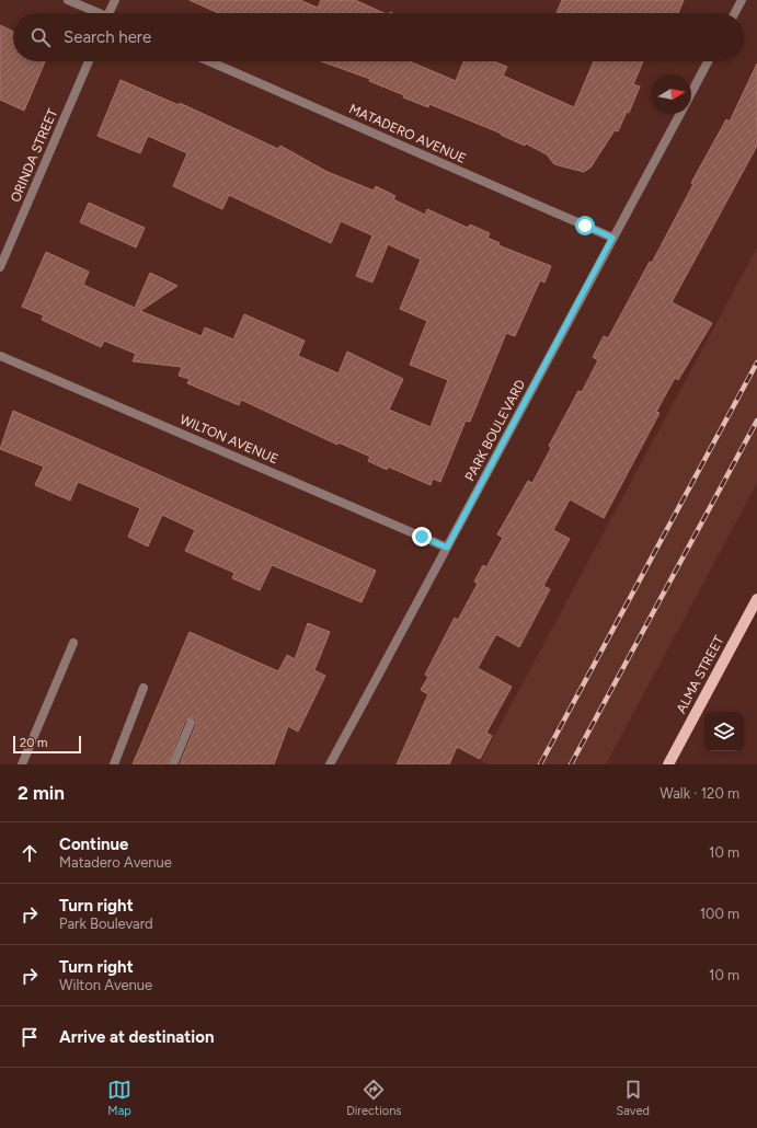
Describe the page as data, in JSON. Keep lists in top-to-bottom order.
{
  "streets": {
    "main road": ["ALMA STREET"],
    "street": [
      "MATADERO AVENUE",
      "ORINDA STREET",
      "PARK BOULEVARD",
      "WILTON AVENUE"
    ]
  },
  "crossings": [
    ["MATADERO AVENUE", "PARK BOULEVARD"],
    ["PARK BOULEVARD", "WILTON AVENUE"]
  ],
  "scale_bar": "20 m",
  "north": "right",
  "page": {
    "search": "Search here",
    "scale": "20 m",
    "heading": ["2 min", "Walk · 120 m"],
    "list": [
      ["Continue", "Matadero Avenue", "10 m"],
      ["Turn right", "Park Boulevard", "100 m"],
      ["Turn right", "Wilton Avenue", "10 m"],
      "Arrive at destination"
    ],
    "nav": ["Map", "Directions", "Saved"]
  }
}
